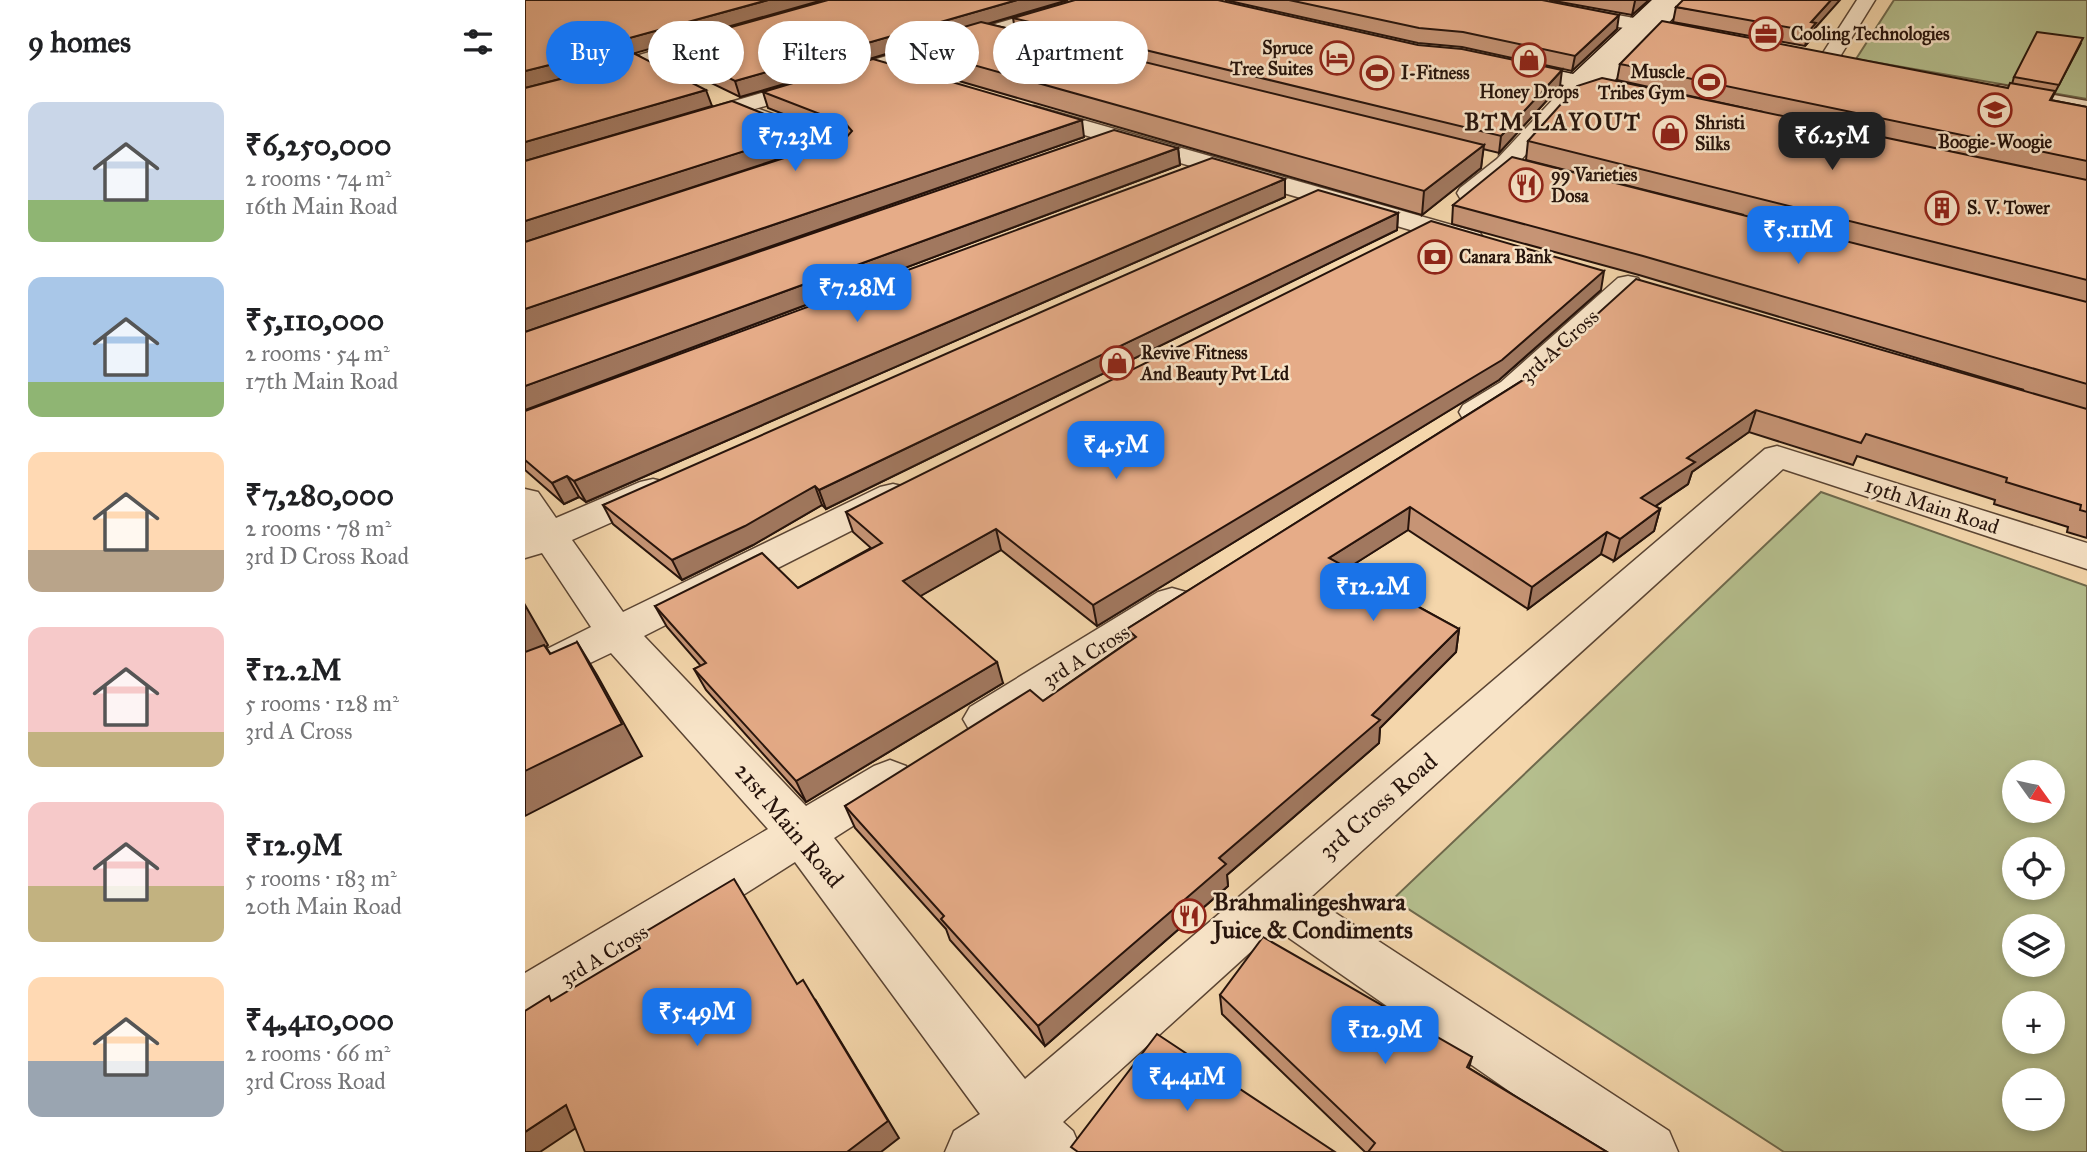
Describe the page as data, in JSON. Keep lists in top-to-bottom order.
{
  "streets": {
    "street": [
      "3rd A Cross",
      "19th Main Road",
      "3rd Cross Road",
      "21st Main Road"
    ]
  },
  "crossings": [
    ["3rd A Cross", "21st Main Road"],
    ["19th Main Road", "3rd Cross Road"],
    ["3rd Cross Road", "21st Main Road"]
  ],
  "districts": ["BTM LAYOUT"],
  "places": {
    "office": ["Cooling Technologies"],
    "hotel": ["Spruce Tree Suites"],
    "shop": ["Honey Drops", "Shristi Silks", "Revive Fitness And Beauty Pvt Ltd"],
    "sports": ["I-Fitness", "Muscle Tribes Gym"],
    "school or university": ["Boogie-Woogie"],
    "restaurant": ["99 Varieties Dosa", "Brahmalingeshwara Juice & Condiments"],
    "building": ["S. V. Tower"],
    "bank": ["Canara Bank"]
  },
  "north": "bottom right",
  "page": {
    "heading": "9 homes",
    "chip": [
      "Buy",
      "Rent",
      "Filters",
      "New",
      "Apartment"
    ],
    "list": [
      {
        "name": "₹6,250,000",
        "note": "2 rooms · 74 m² · 16th Main Road"
      },
      {
        "name": "₹5,110,000",
        "note": "2 rooms · 54 m² · 17th Main Road"
      },
      {
        "name": "₹7,280,000",
        "note": "2 rooms · 78 m² · 3rd D Cross Road"
      },
      {
        "name": "₹12.2M",
        "note": "5 rooms · 128 m² · 3rd A Cross"
      },
      {
        "name": "₹12.9M",
        "note": "5 rooms · 183 m² · 20th Main Road"
      },
      {
        "name": "₹4,410,000",
        "note": "2 rooms · 66 m² · 3rd Cross Road"
      }
    ],
    "price": [
      "₹6.25M",
      "₹7.23M",
      "₹5.11M",
      "₹7.28M",
      "₹4.5M",
      "₹12.2M",
      "₹5.49M",
      "₹12.9M",
      "₹4.41M"
    ],
    "map_buttons": ["+", "−"]
  }
}
